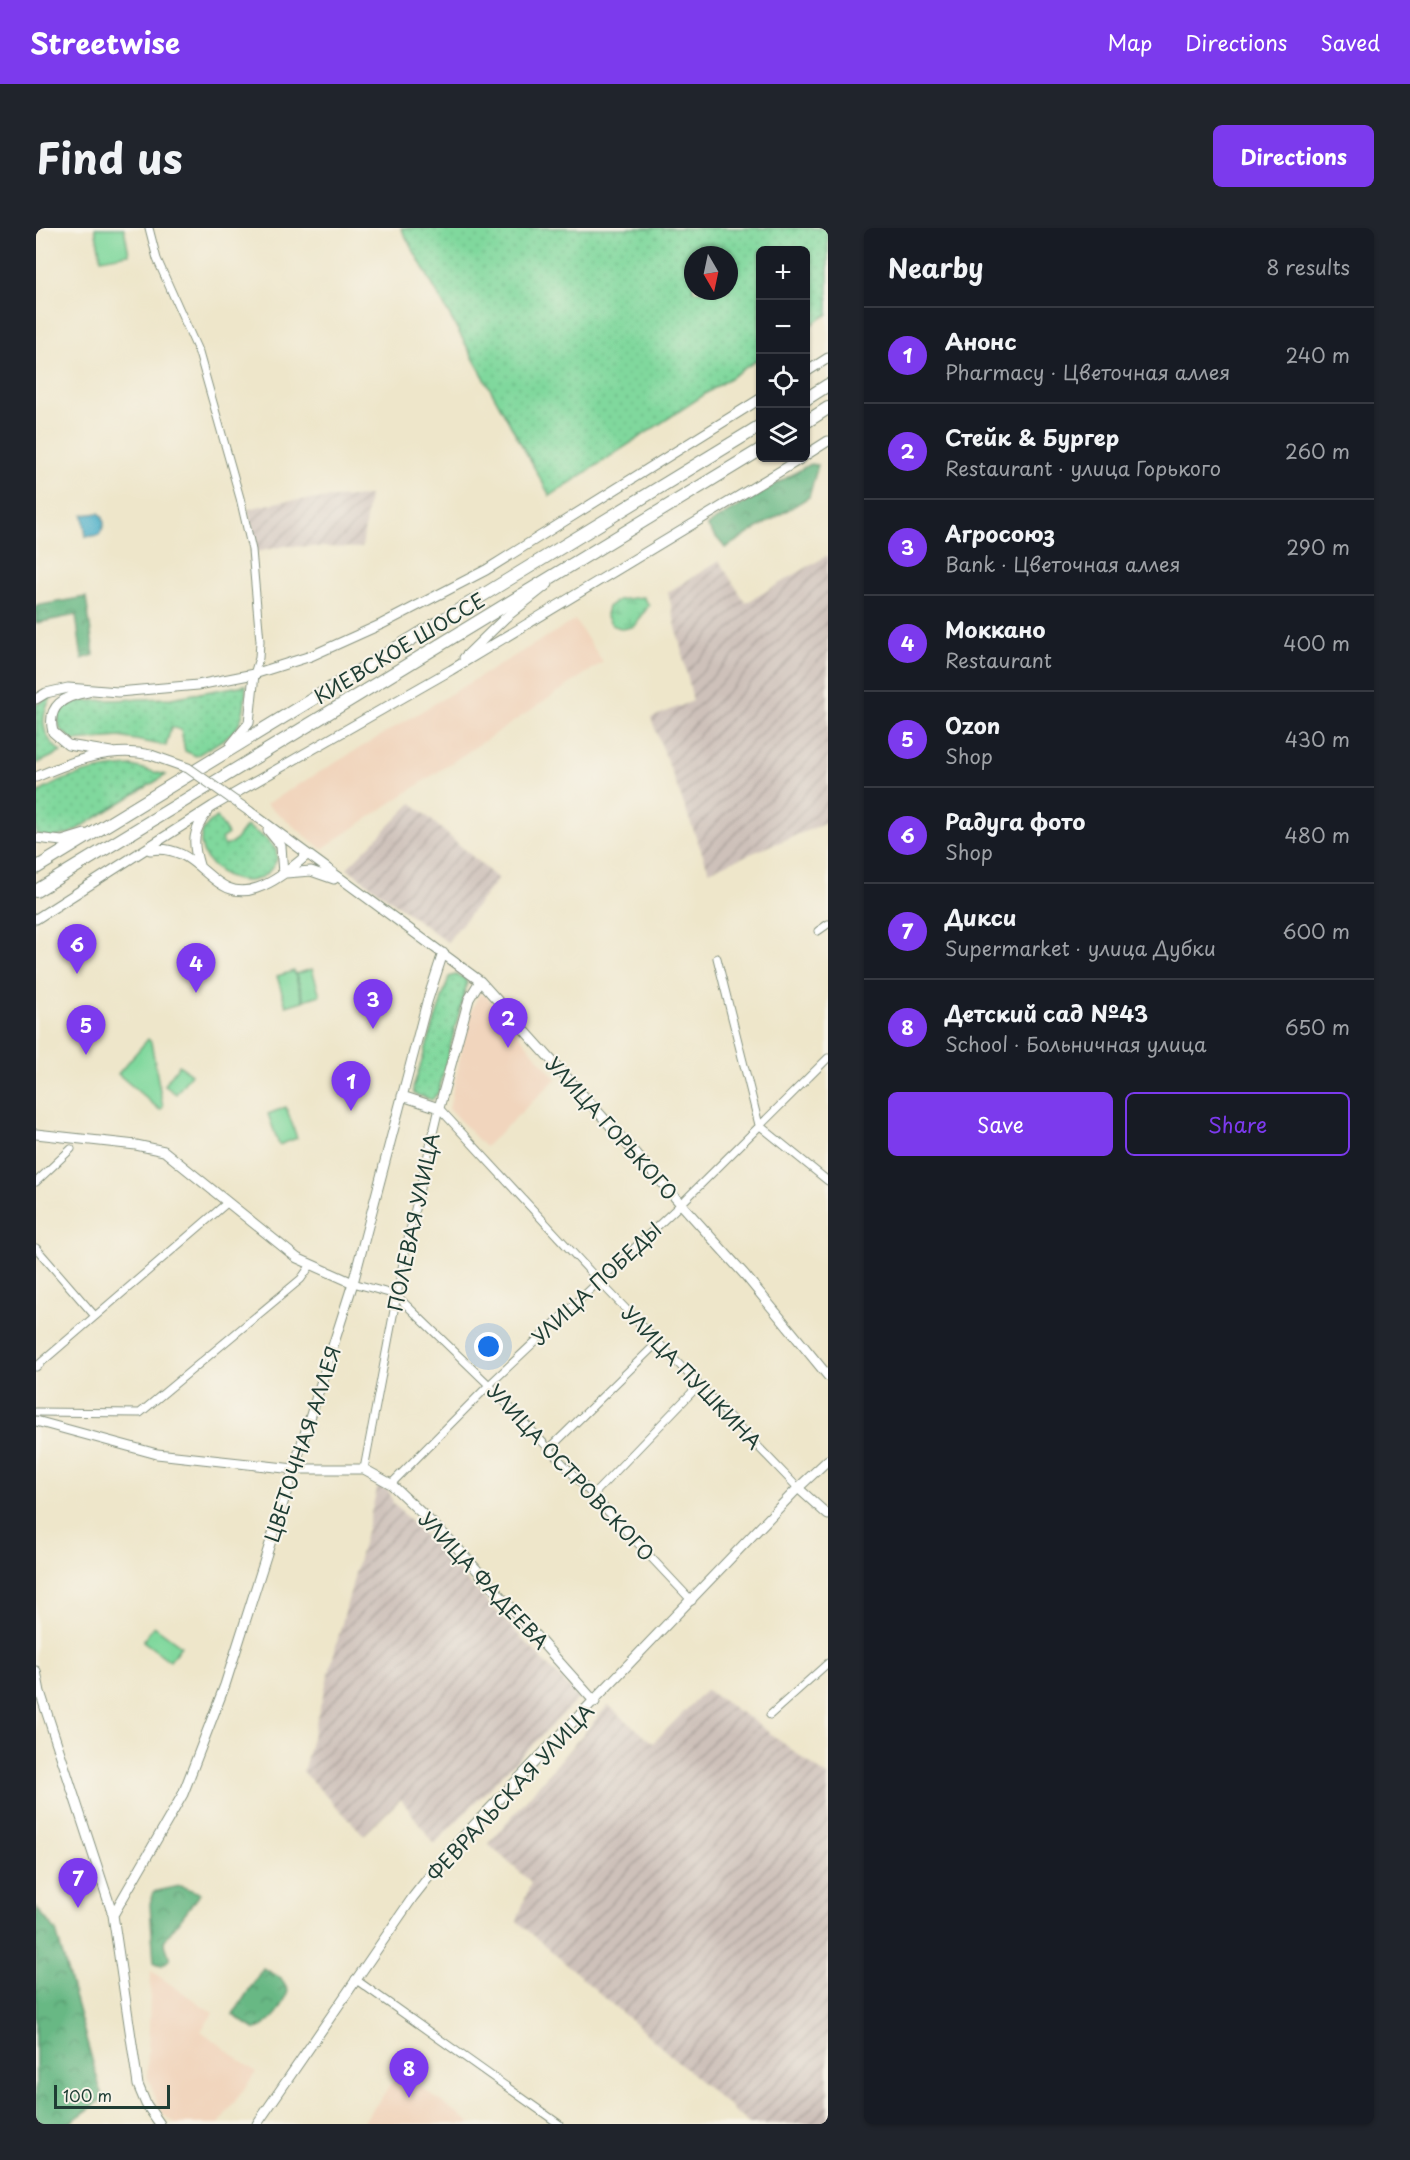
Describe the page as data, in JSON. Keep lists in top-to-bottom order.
{
  "streets": {
    "highway": ["КИЕВСКОЕ ШОССЕ"],
    "main road": [
      "УЛИЦА ГОРЬКОГО",
      "ПОЛЕВАЯ УЛИЦА",
      "ЦВЕТОЧНАЯ АЛЛЕЯ",
      "УЛИЦА ФАДЕЕВА",
      "ФЕВРАЛЬСКАЯ УЛИЦА"
    ],
    "street": ["УЛИЦА ПОБЕДЫ", "УЛИЦА ПУШКИНА", "УЛИЦА ОСТРОВСКОГО"]
  },
  "crossings": [
    ["УЛИЦА ГОРЬКОГО", "ПОЛЕВАЯ УЛИЦА"],
    ["УЛИЦА ГОРЬКОГО", "УЛИЦА ПОБЕДЫ"],
    ["УЛИЦА ГОРЬКОГО", "ЦВЕТОЧНАЯ АЛЛЕЯ"],
    ["ПОЛЕВАЯ УЛИЦА", "УЛИЦА ПУШКИНА"],
    ["ПОЛЕВАЯ УЛИЦА", "УЛИЦА ОСТРОВСКОГО"],
    ["ПОЛЕВАЯ УЛИЦА", "УЛИЦА ФАДЕЕВА"],
    ["УЛИЦА ПОБЕДЫ", "УЛИЦА ПУШКИНА"],
    ["УЛИЦА ПОБЕДЫ", "УЛИЦА ОСТРОВСКОГО"],
    ["УЛИЦА ПОБЕДЫ", "УЛИЦА ФАДЕЕВА"],
    ["УЛИЦА ПУШКИНА", "ФЕВРАЛЬСКАЯ УЛИЦА"],
    ["УЛИЦА ОСТРОВСКОГО", "ФЕВРАЛЬСКАЯ УЛИЦА"],
    ["УЛИЦА ФАДЕЕВА", "ФЕВРАЛЬСКАЯ УЛИЦА"]
  ],
  "scale_bar": "100 m",
  "north": "bottom",
  "page": {
    "header": "Streetwise",
    "nav": ["Map", "Directions", "Saved"],
    "title": "Find us",
    "buttons": [
      "Directions",
      ["Save", "Share"]
    ],
    "heading": ["Nearby", "8 results"],
    "map_buttons": ["+", "−"],
    "list": [
      {
        "mark": "1",
        "name": "Анонс",
        "note": "Pharmacy · Цветочная аллея",
        "value": "240 m"
      },
      {
        "mark": "2",
        "name": "Стейк & Бургер",
        "note": "Restaurant · улица Горького",
        "value": "260 m"
      },
      {
        "mark": "3",
        "name": "Агросоюз",
        "note": "Bank · Цветочная аллея",
        "value": "290 m"
      },
      {
        "mark": "4",
        "name": "Моккано",
        "note": "Restaurant",
        "value": "400 m"
      },
      {
        "mark": "5",
        "name": "Ozon",
        "note": "Shop",
        "value": "430 m"
      },
      {
        "mark": "6",
        "name": "Радуга фото",
        "note": "Shop",
        "value": "480 m"
      },
      {
        "mark": "7",
        "name": "Дикси",
        "note": "Supermarket · улица Дубки",
        "value": "600 m"
      },
      {
        "mark": "8",
        "name": "Детский сад №43",
        "note": "School · Больничная улица",
        "value": "650 m"
      }
    ],
    "pins": [
      "6",
      "4",
      "3",
      "2",
      "5",
      "1",
      "7",
      "8"
    ],
    "scale": "100 m"
  }
}
